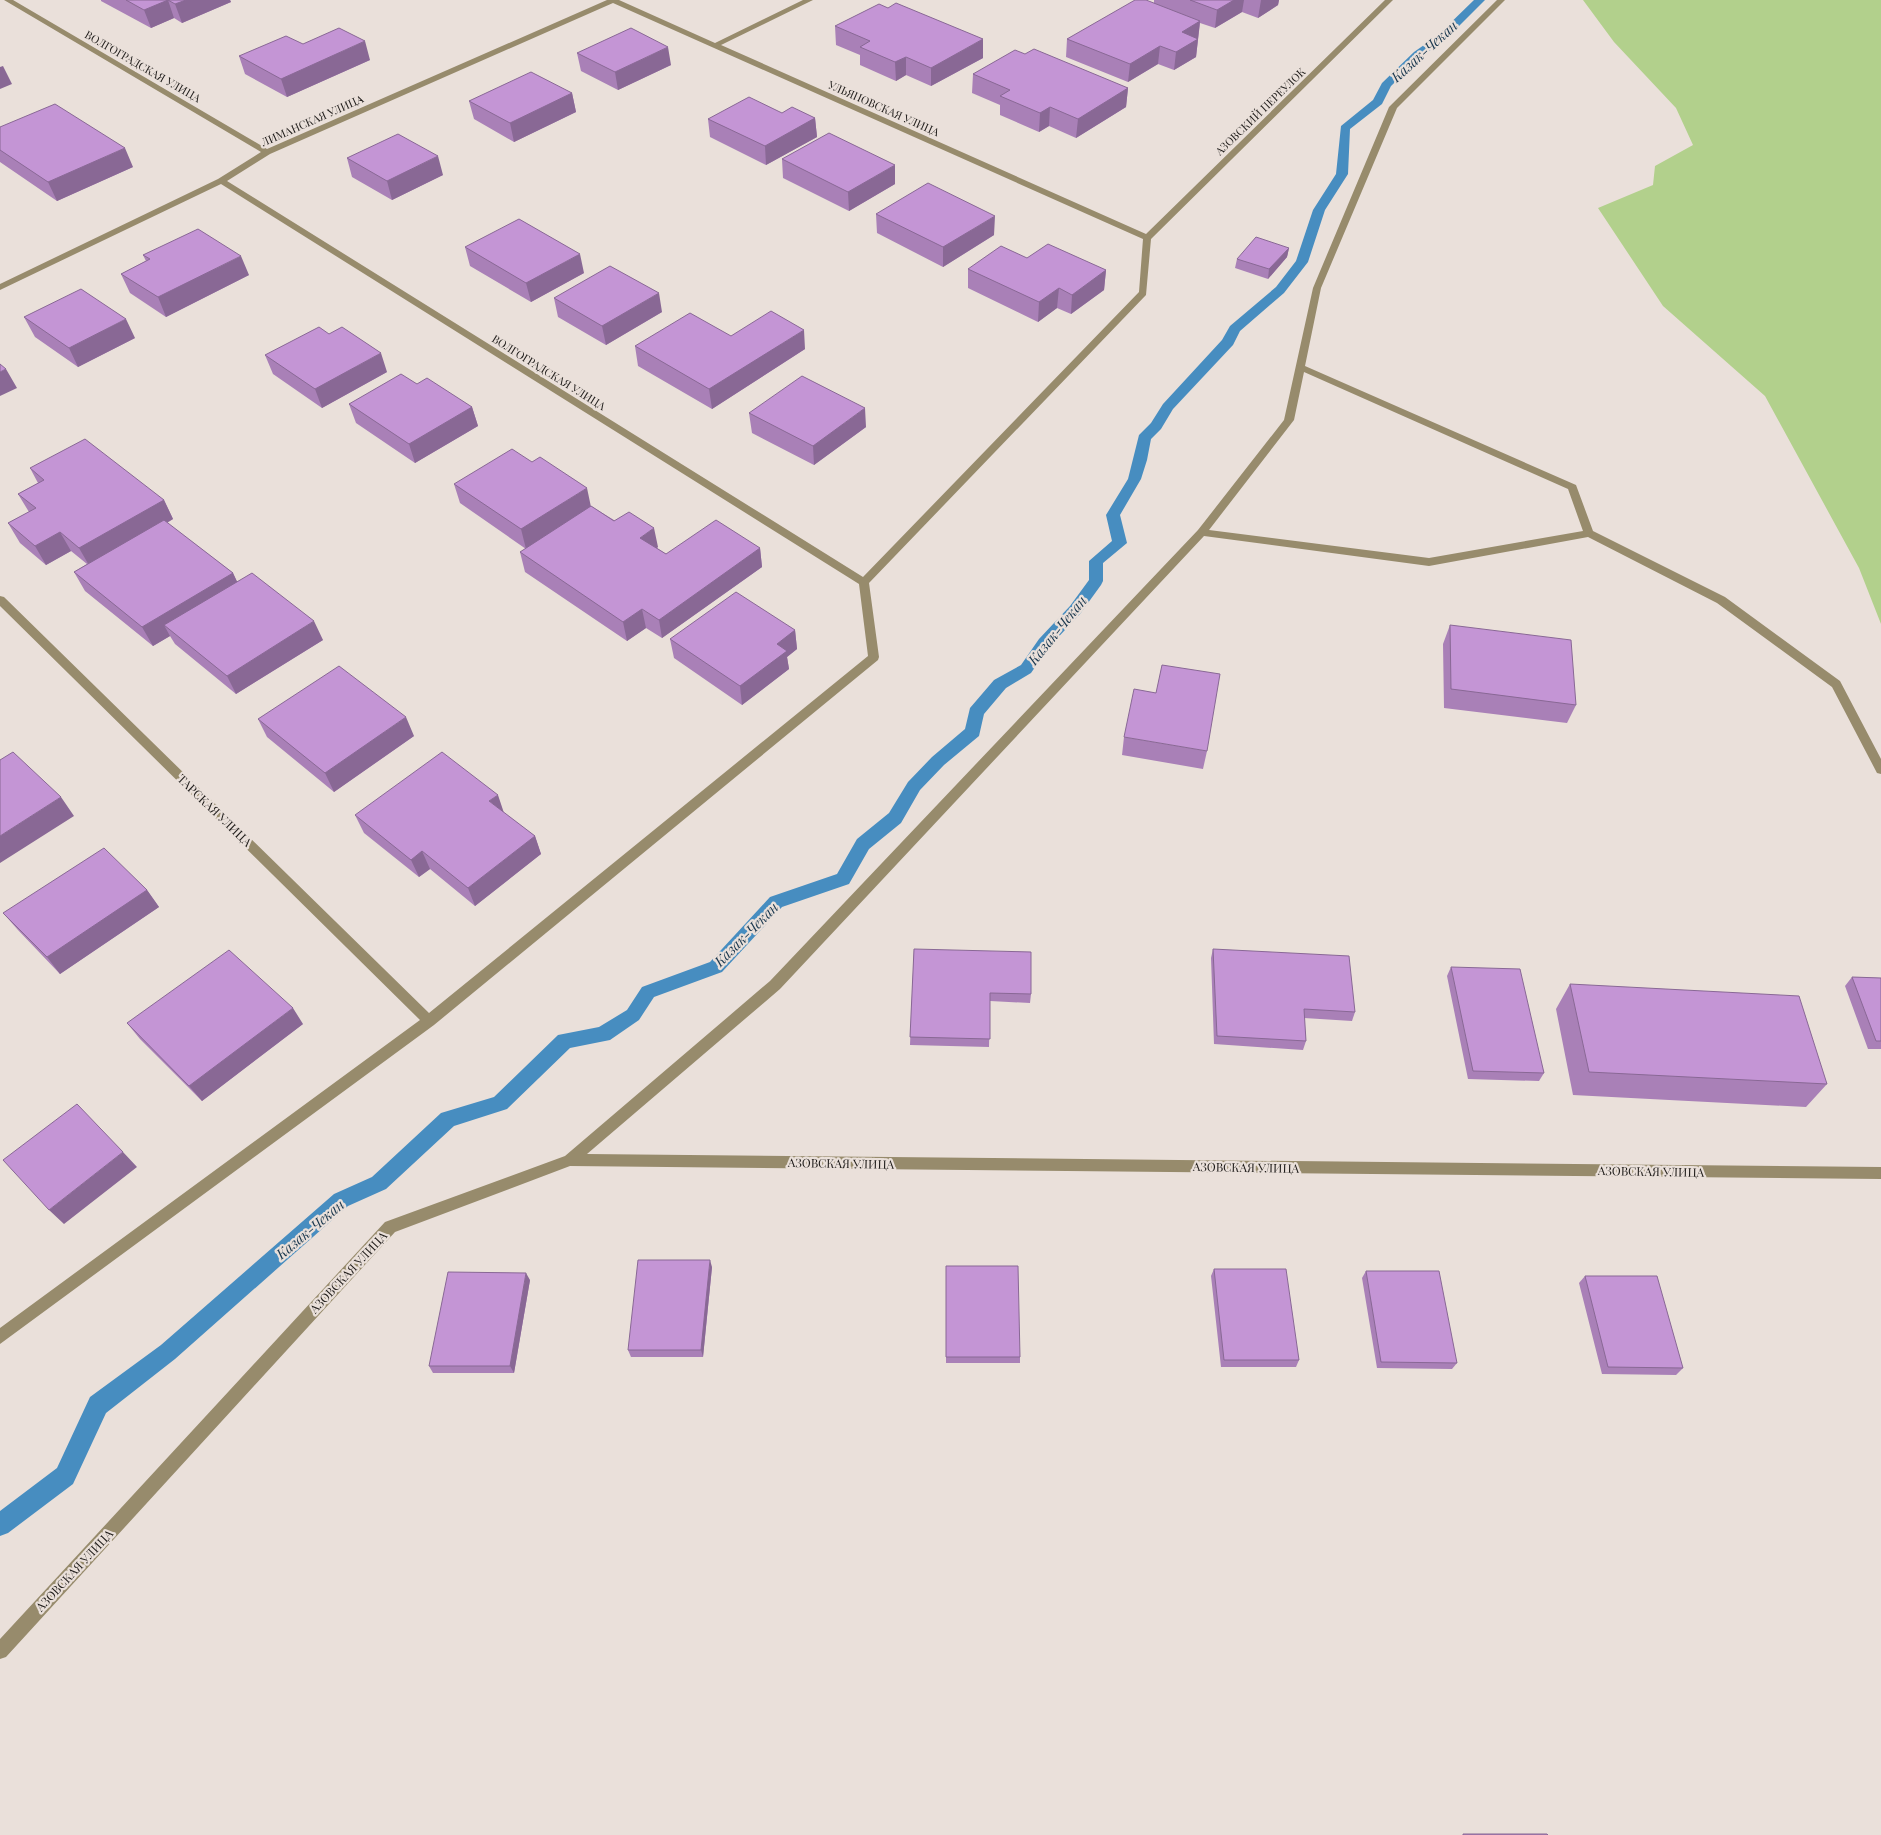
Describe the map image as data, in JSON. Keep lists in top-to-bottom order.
{
  "streets": {
    "street": [
      "ВОЛГОГРАДСКАЯ УЛИЦА",
      "УЛЬЯНОВСКАЯ УЛИЦА",
      "АЗОВСКИЙ ПЕРЕУЛОК",
      "ЛИМАНСКАЯ УЛИЦА",
      "ТАРСКАЯ УЛИЦА",
      "АЗОВСКАЯ УЛИЦА"
    ]
  },
  "crossings": [
    ["ВОЛГОГРАДСКАЯ УЛИЦА", "ЛИМАНСКАЯ УЛИЦА"],
    ["УЛЬЯНОВСКАЯ УЛИЦА", "АЗОВСКИЙ ПЕРЕУЛОК"],
    ["УЛЬЯНОВСКАЯ УЛИЦА", "ЛИМАНСКАЯ УЛИЦА"]
  ],
  "water": ["Казак-Чекан"]
}
